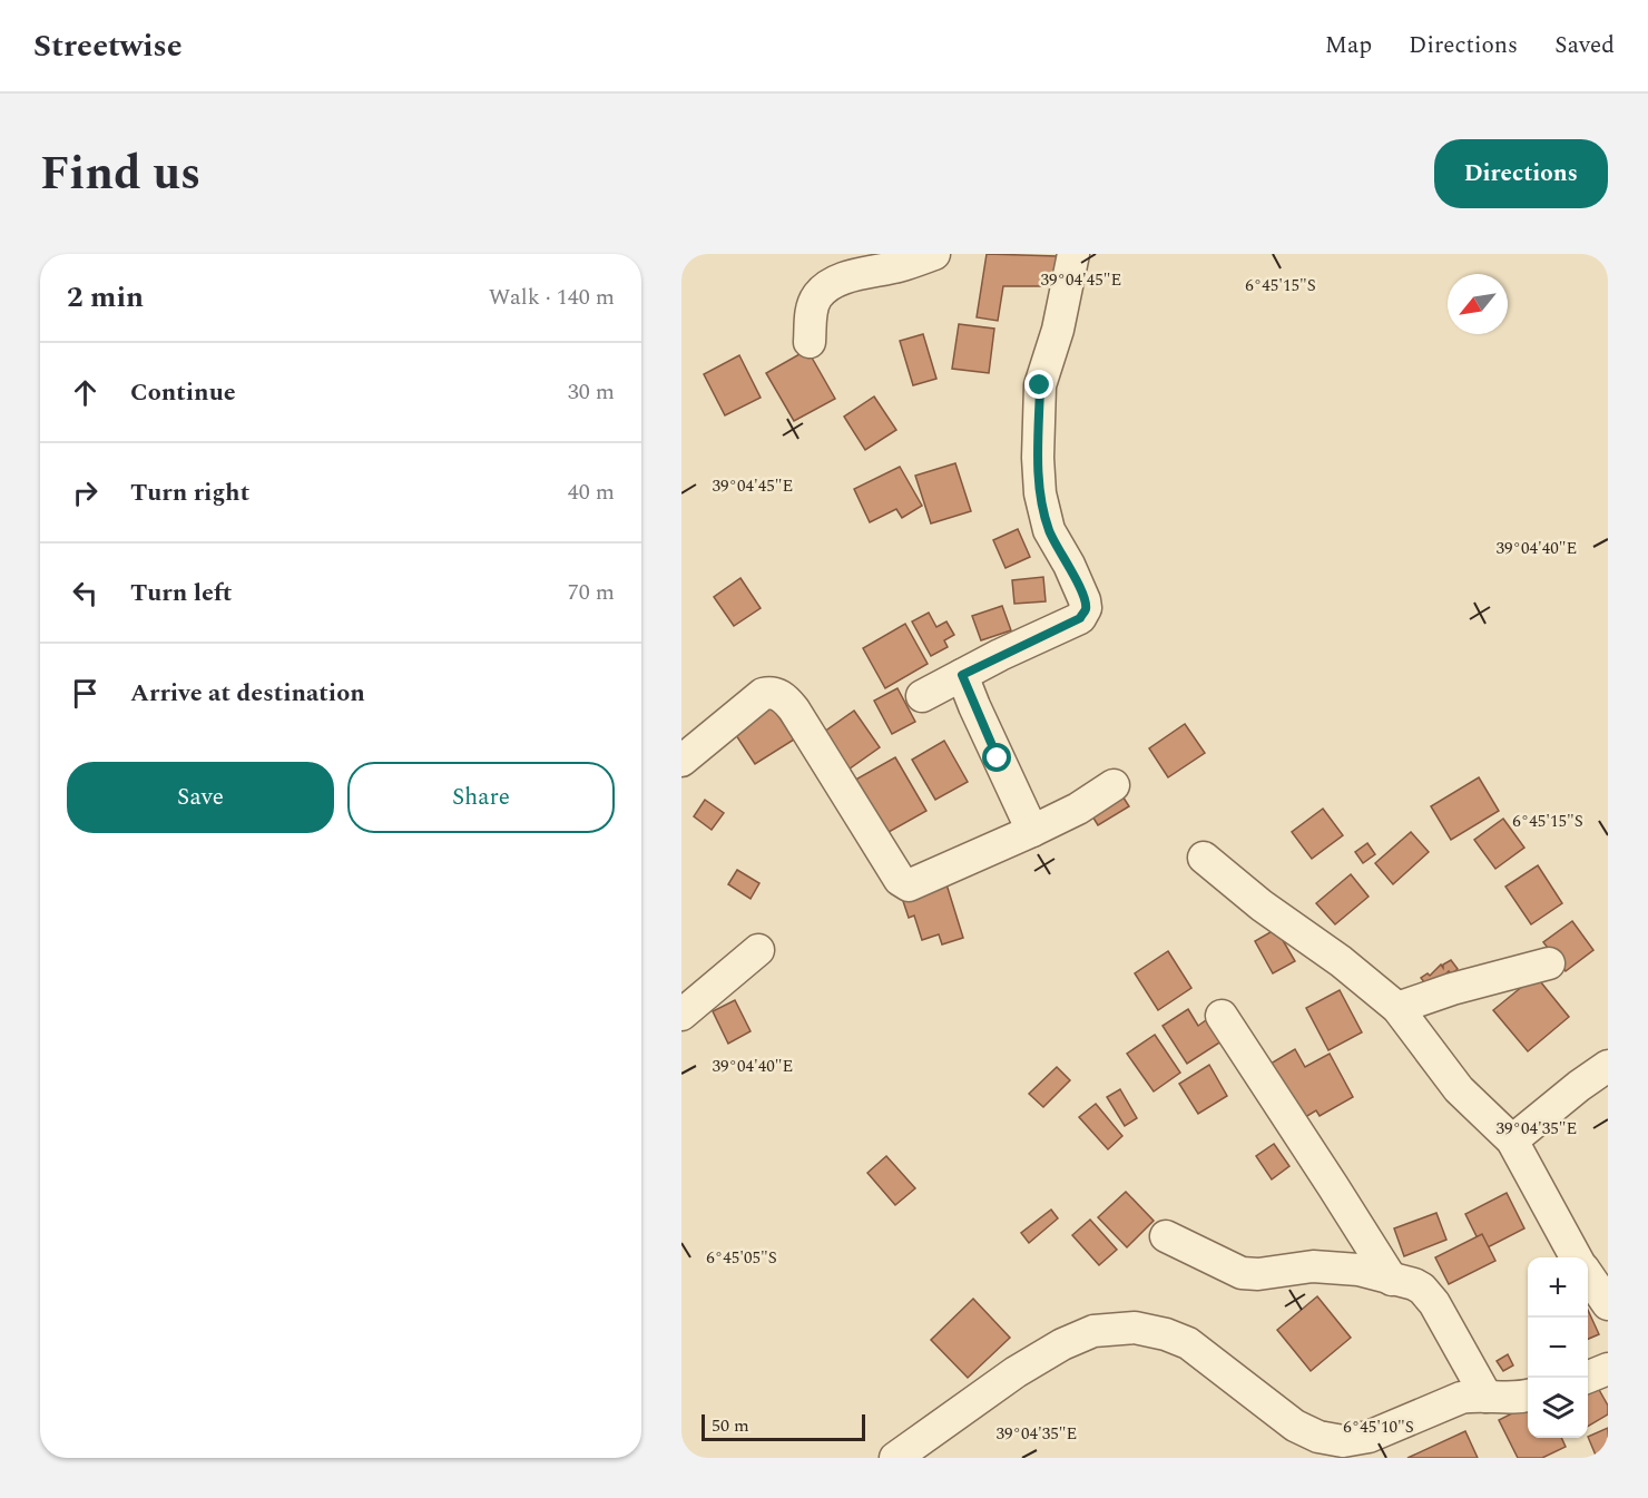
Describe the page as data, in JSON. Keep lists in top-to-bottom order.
{
  "scale_bar": "50 m",
  "north": "bottom left",
  "page": {
    "header": "Streetwise",
    "nav": ["Map", "Directions", "Saved"],
    "title": "Find us",
    "buttons": [
      "Directions",
      ["Save", "Share"]
    ],
    "heading": ["2 min", "Walk · 140 m"],
    "list": [
      ["Continue", "30 m"],
      ["Turn right", "40 m"],
      ["Turn left", "70 m"],
      "Arrive at destination"
    ],
    "map_buttons": ["+", "−"],
    "scale": "50 m"
  },
  "coordinates": [
    "39°04'45\"E",
    "6°45'15\"S",
    "39°04'40\"E",
    "39°04'35\"E",
    "6°45'05\"S",
    "6°45'10\"S"
  ]
}
